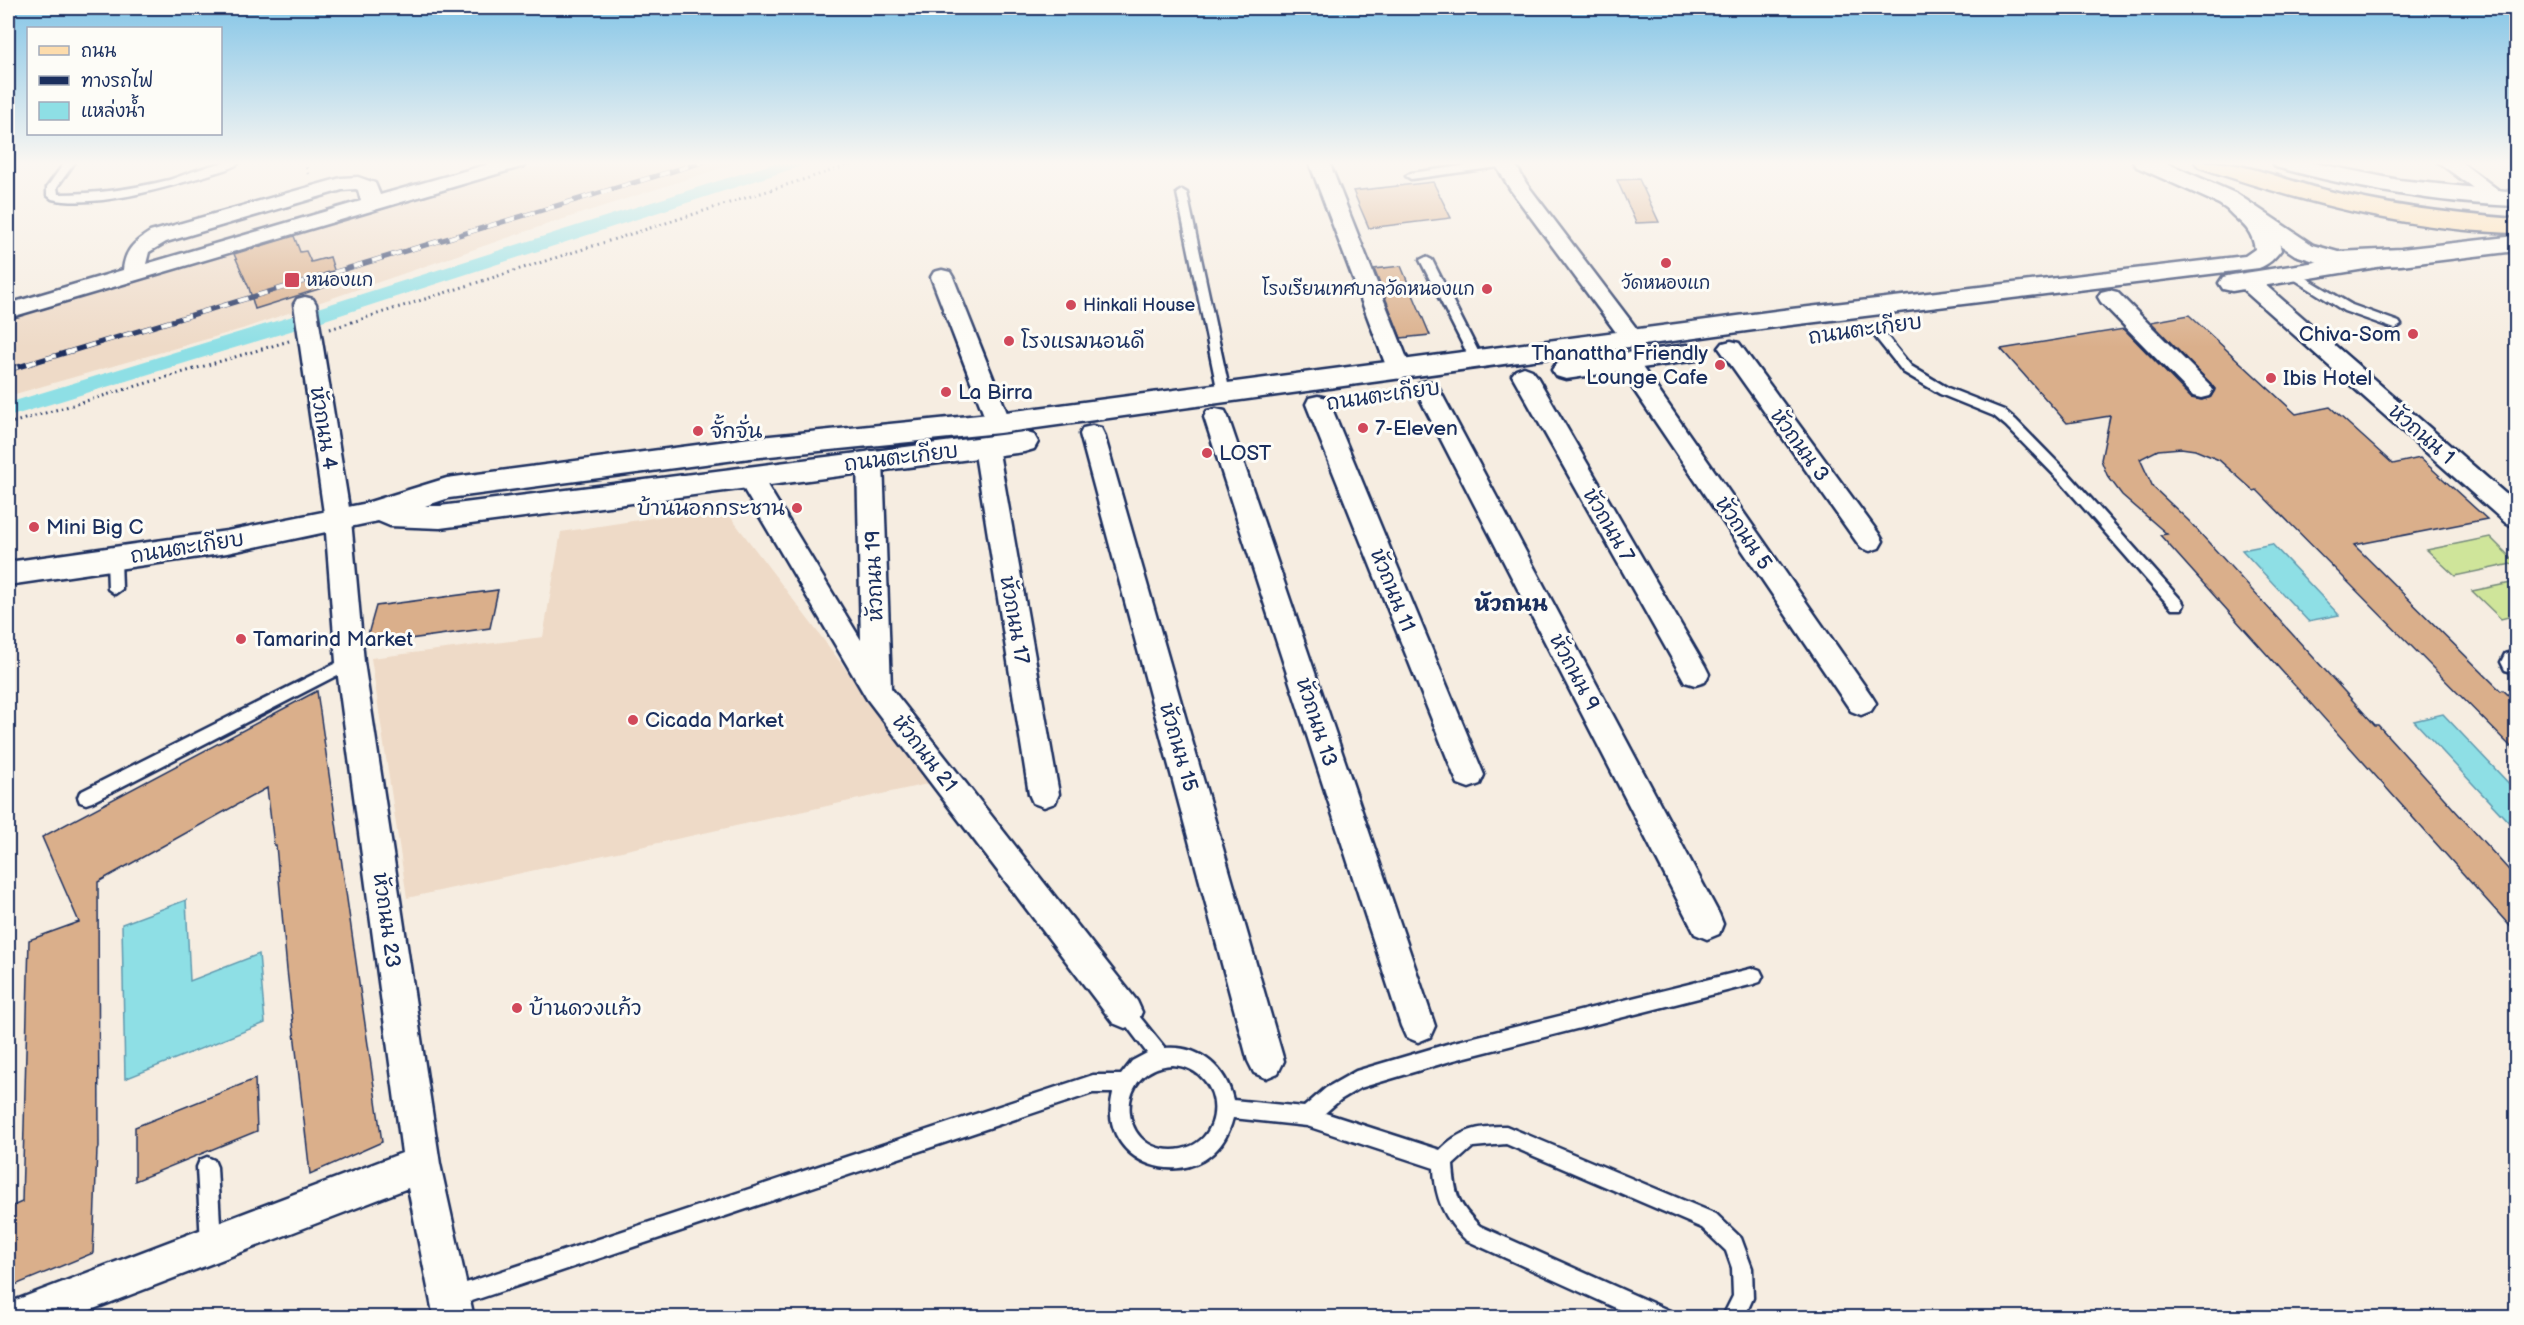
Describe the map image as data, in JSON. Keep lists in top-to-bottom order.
{
  "streets": {
    "street": [
      "ถนนตะเกียบ",
      "หัวถนน 4",
      "หัวถนน 1",
      "หัวถนน 3",
      "หัวถนน 7",
      "หัวถนน 5",
      "หัวถนน 19",
      "หัวถนน 11",
      "หัวถนน 17",
      "หัวถนน 9",
      "หัวถนน 13",
      "หัวถนน 15",
      "หัวถนน 21",
      "หัวถนน 23"
    ]
  },
  "crossings": [
    ["ถนนตะเกียบ", "หัวถนน 4"],
    ["ถนนตะเกียบ", "หัวถนน 1"],
    ["ถนนตะเกียบ", "หัวถนน 3"],
    ["ถนนตะเกียบ", "หัวถนน 7"],
    ["ถนนตะเกียบ", "หัวถนน 5"],
    ["ถนนตะเกียบ", "หัวถนน 19"],
    ["ถนนตะเกียบ", "หัวถนน 11"],
    ["ถนนตะเกียบ", "หัวถนน 17"],
    ["ถนนตะเกียบ", "หัวถนน 9"],
    ["ถนนตะเกียบ", "หัวถนน 13"],
    ["ถนนตะเกียบ", "หัวถนน 15"],
    ["ถนนตะเกียบ", "หัวถนน 21"],
    ["ถนนตะเกียบ", "หัวถนน 23"],
    ["หัวถนน 4", "หัวถนน 23"],
    ["หัวถนน 19", "หัวถนน 21"]
  ],
  "districts": ["หัวถนน"],
  "places": {
    "other": [
      "วัดหนองแก",
      "โรงเรียนเทศบาลวัดหนองแก",
      "Hinkali House",
      "Chiva-Som",
      "โรงแรมนอนดี",
      "Thanattha Friendly Lounge Cafe",
      "Ibis Hotel",
      "La Birra",
      "7-Eleven",
      "จั้กจั่น",
      "LOST",
      "บ้านนอกกระชาน",
      "Mini Big C",
      "Tamarind Market",
      "Cicada Market",
      "บ้านดวงแก้ว"
    ],
    "transit": ["หนองแก"]
  },
  "legend": ["ถนน", "ทางรถไฟ", "แหล่งน้ำ"]
}
